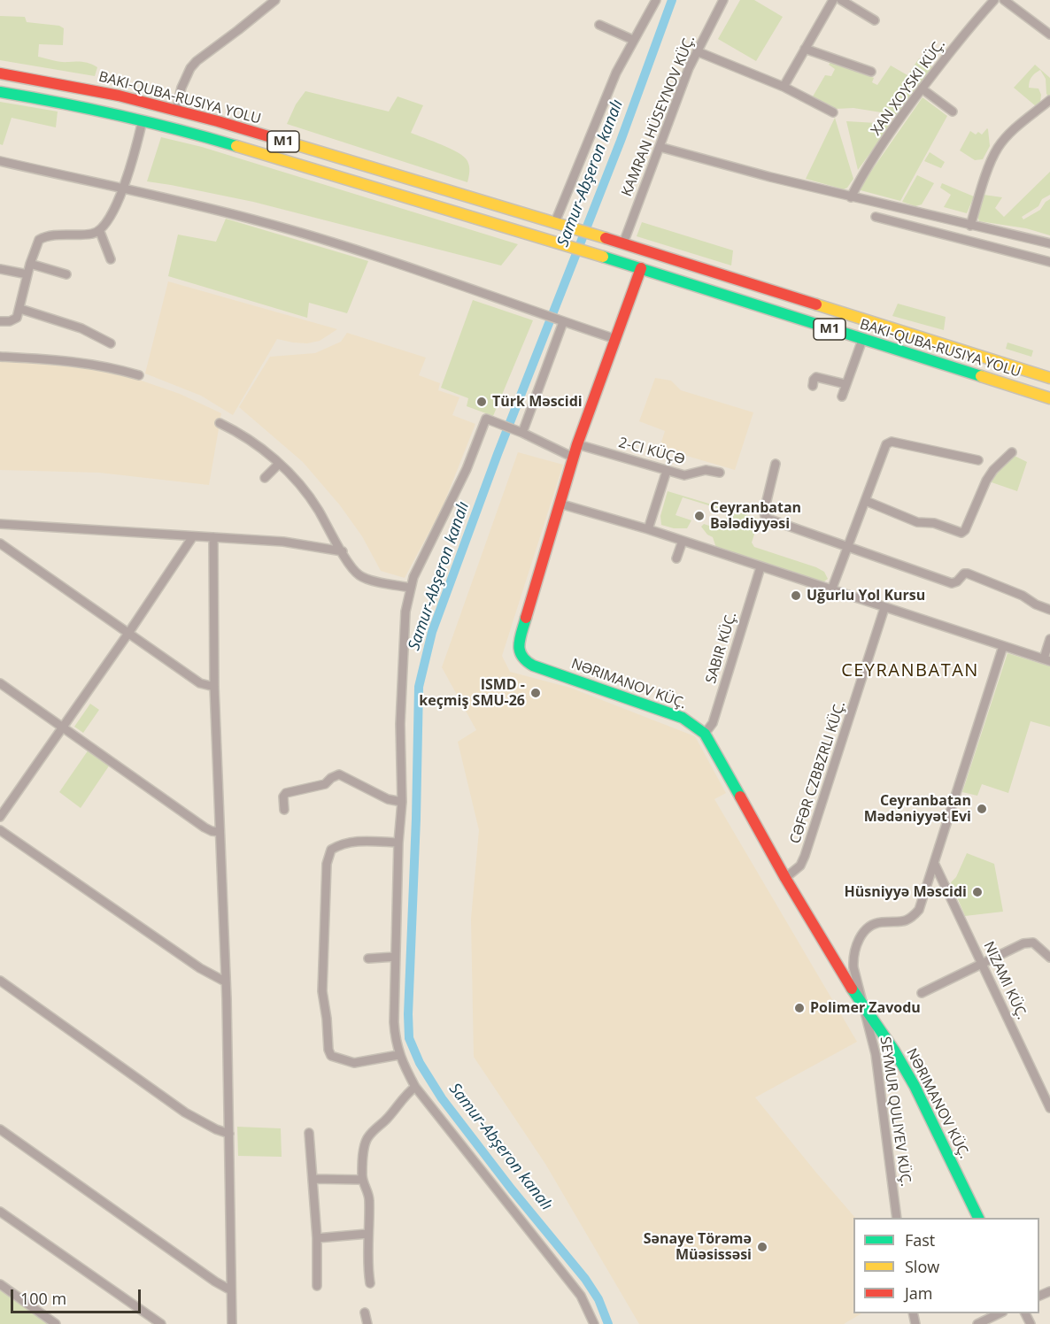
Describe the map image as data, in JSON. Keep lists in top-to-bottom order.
{
  "streets": {
    "main road": ["M1", "NƏRIMANOV KÜÇ."],
    "street": [
      "XAN XOYSKI KÜÇ.",
      "KAMRAN HÜSEYNOV KÜÇ.",
      "2-CI KÜÇƏ",
      "SABIR KÜÇ.",
      "NIZAMI KÜÇ.",
      "SEYMUR QULIYEV KÜÇ."
    ]
  },
  "crossings": [
    ["KAMRAN HÜSEYNOV KÜÇ.", "M1"],
    ["M1", "NƏRIMANOV KÜÇ."],
    ["2-CI KÜÇƏ", "NƏRIMANOV KÜÇ."],
    ["SABIR KÜÇ.", "NƏRIMANOV KÜÇ."],
    ["NƏRIMANOV KÜÇ.", "SEYMUR QULIYEV KÜÇ."]
  ],
  "districts": ["CEYRANBATAN"],
  "water": ["Samur-Abşeron kanalı"],
  "places": [
    "Türk Məscidi",
    "Ceyranbatan Bələdiyyəsi",
    "Uğurlu Yol Kursu",
    "ISMD - keçmiş SMU-26",
    "Ceyranbatan Mədəniyyət Evi",
    "Hüsniyyə Məscidi",
    "Polimer Zavodu",
    "Sənaye Törəmə Müəsissəsi"
  ],
  "legend": ["Fast", "Slow", "Jam"],
  "scale_bar": "100 m"
}
